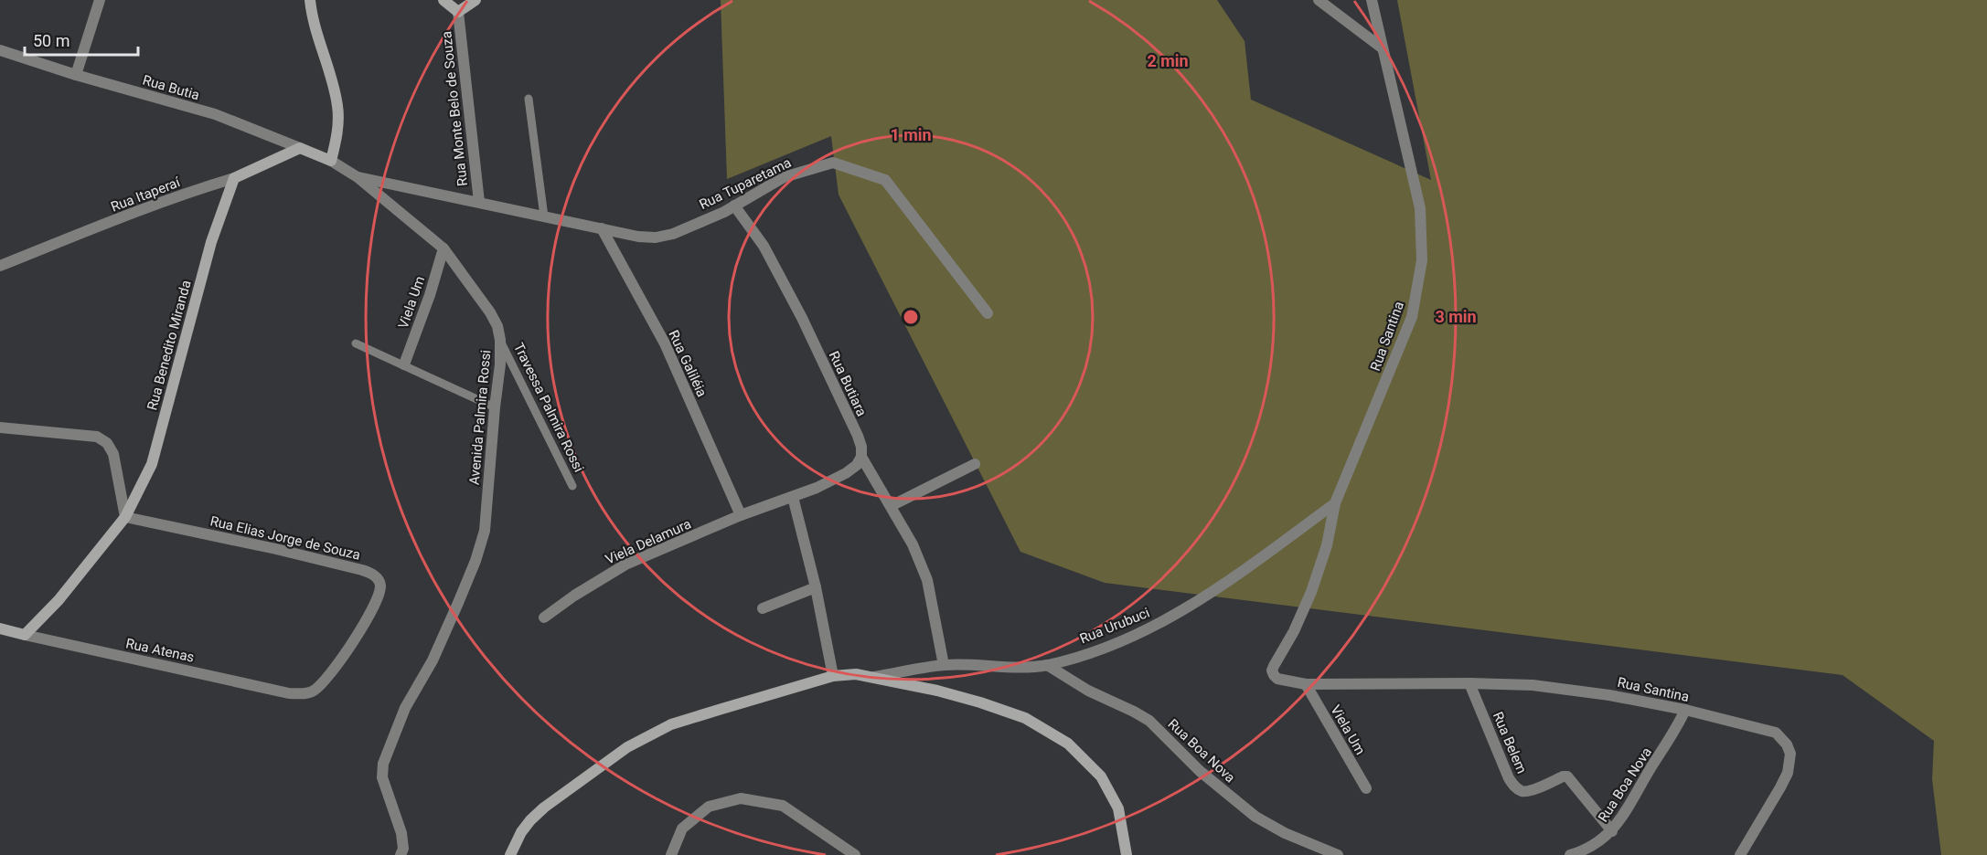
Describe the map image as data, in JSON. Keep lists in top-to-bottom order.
{
  "streets": {
    "street": [
      "Rua Butia",
      "Rua Monte Belo de Souza",
      "Rua Tuparetama",
      "Rua Itaperaí",
      "Viela Um",
      "Rua Santina",
      "Rua Benedito Miranda",
      "Rua Galiléia",
      "Rua Butiara",
      "Avenida Palmira Rossi",
      "Rua Elias Jorge de Souza",
      "Viela Delamura",
      "Rua Urubuci",
      "Rua Atenas",
      "Rua Belem",
      "Rua Boa Nova"
    ],
    "lane": ["Travessa Palmira Rossi"]
  },
  "crossings": [
    ["Rua Butia", "Rua Itaperaí"],
    ["Rua Butia", "Avenida Palmira Rossi"],
    ["Rua Monte Belo de Souza", "Rua Tuparetama"],
    ["Rua Tuparetama", "Rua Galiléia"],
    ["Rua Tuparetama", "Rua Butiara"],
    ["Rua Tuparetama", "Avenida Palmira Rossi"],
    ["Rua Itaperaí", "Rua Benedito Miranda"],
    ["Viela Um", "Rua Santina"],
    ["Viela Um", "Avenida Palmira Rossi"],
    ["Rua Santina", "Rua Urubuci"],
    ["Rua Santina", "Rua Belem"],
    ["Rua Santina", "Rua Boa Nova"],
    ["Rua Benedito Miranda", "Rua Elias Jorge de Souza"],
    ["Rua Benedito Miranda", "Rua Atenas"],
    ["Rua Galiléia", "Viela Delamura"],
    ["Rua Butiara", "Rua Urubuci"],
    ["Travessa Palmira Rossi", "Avenida Palmira Rossi"],
    ["Rua Elias Jorge de Souza", "Rua Atenas"],
    ["Rua Urubuci", "Rua Boa Nova"],
    ["Rua Belem", "Rua Boa Nova"]
  ],
  "scale_bar": "50 m",
  "rings": ["2 min", "1 min", "3 min"]
}
